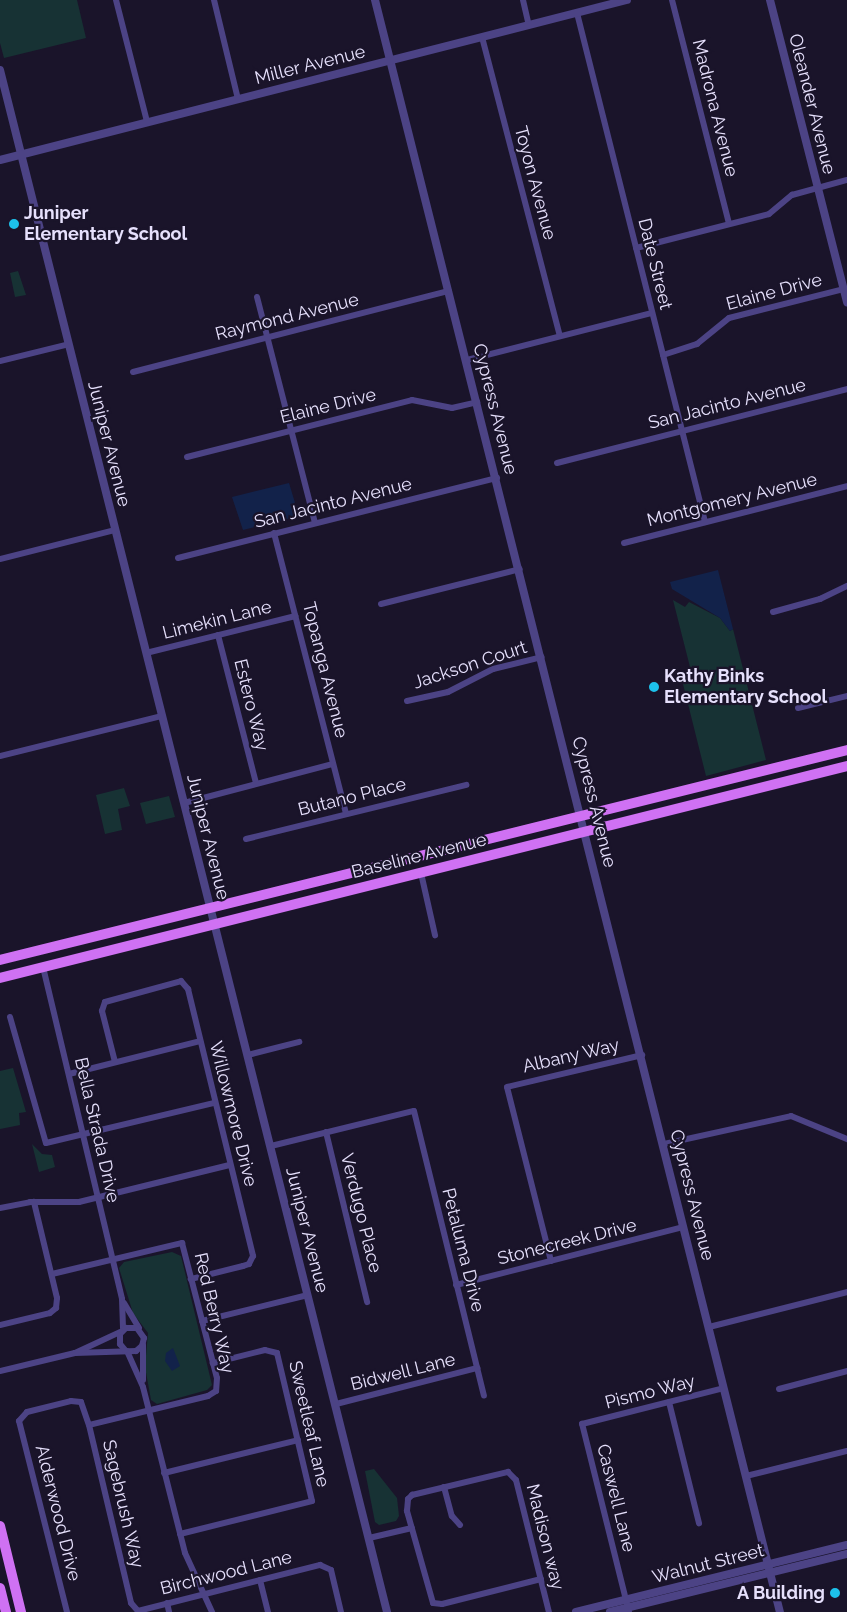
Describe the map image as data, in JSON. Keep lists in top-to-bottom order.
{
  "streets": {
    "main road": ["Baseline Avenue"],
    "street": [
      "Miller Avenue",
      "Oleander Avenue",
      "Madrona Avenue",
      "Toyon Avenue",
      "Date Street",
      "Elaine Drive",
      "Raymond Avenue",
      "San Jacinto Avenue",
      "Cypress Avenue",
      "Juniper Avenue",
      "Montgomery Avenue",
      "Limekin Lane",
      "Jackson Court",
      "Topanga Avenue",
      "Estero Way",
      "Butano Place",
      "Albany Way",
      "Willowmore Drive",
      "Bella Strada Drive",
      "Verdugo Place",
      "Stonecreek Drive",
      "Petaluma Drive",
      "Red Berry Way",
      "Bidwell Lane",
      "Pismo Way",
      "Sweetleaf Lane",
      "Caswell Lane",
      "Sagebrush Way",
      "Alderwood Drive",
      "Madison way",
      "Walnut Street",
      "Birchwood Lane"
    ]
  },
  "crossings": [
    ["Miller Avenue", "Toyon Avenue"],
    ["Miller Avenue", "Date Street"],
    ["Miller Avenue", "Cypress Avenue"],
    ["Miller Avenue", "Juniper Avenue"],
    ["Oleander Avenue", "Elaine Drive"],
    ["Date Street", "Elaine Drive"],
    ["Date Street", "San Jacinto Avenue"],
    ["Date Street", "Montgomery Avenue"],
    ["Elaine Drive", "Cypress Avenue"],
    ["Raymond Avenue", "Cypress Avenue"],
    ["San Jacinto Avenue", "Cypress Avenue"],
    ["San Jacinto Avenue", "Topanga Avenue"],
    ["Cypress Avenue", "Jackson Court"],
    ["Cypress Avenue", "Baseline Avenue"],
    ["Cypress Avenue", "Albany Way"],
    ["Cypress Avenue", "Stonecreek Drive"],
    ["Cypress Avenue", "Pismo Way"],
    ["Cypress Avenue", "Walnut Street"],
    ["Juniper Avenue", "Limekin Lane"],
    ["Juniper Avenue", "Baseline Avenue"],
    ["Juniper Avenue", "Bidwell Lane"],
    ["Limekin Lane", "Topanga Avenue"],
    ["Limekin Lane", "Estero Way"],
    ["Topanga Avenue", "Butano Place"],
    ["Baseline Avenue", "Bella Strada Drive"],
    ["Albany Way", "Stonecreek Drive"],
    ["Willowmore Drive", "Red Berry Way"],
    ["Bella Strada Drive", "Red Berry Way"],
    ["Verdugo Place", "Petaluma Drive"],
    ["Stonecreek Drive", "Petaluma Drive"],
    ["Petaluma Drive", "Bidwell Lane"],
    ["Red Berry Way", "Sweetleaf Lane"],
    ["Pismo Way", "Caswell Lane"],
    ["Caswell Lane", "Walnut Street"],
    ["Sagebrush Way", "Alderwood Drive"],
    ["Sagebrush Way", "Birchwood Lane"]
  ],
  "places": ["Juniper Elementary School", "Kathy Binks Elementary School", "A Building"]
}
